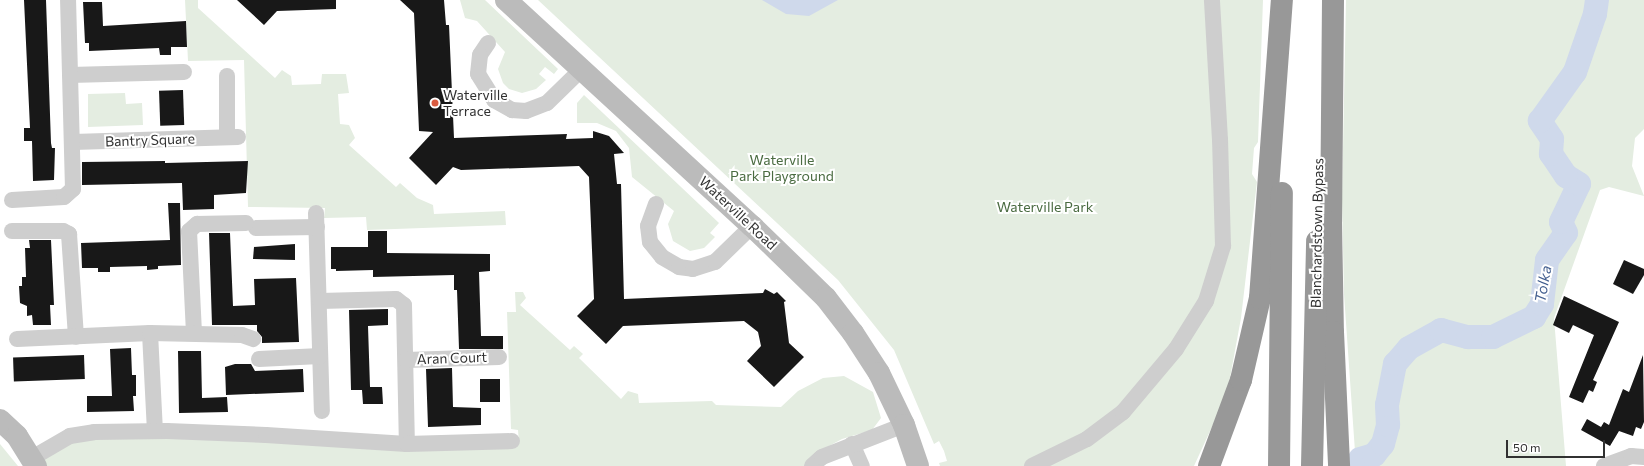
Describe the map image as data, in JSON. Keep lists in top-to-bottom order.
{
  "streets": {
    "highway": ["Blanchardstown Bypass"],
    "street": ["Bantry Square", "Waterville Road", "Aran Court"]
  },
  "water": ["Tolka"],
  "parks": ["Waterville Park Playground", "Waterville Park"],
  "places": ["Waterville Terrace"],
  "scale_bar": "50 m"
}
